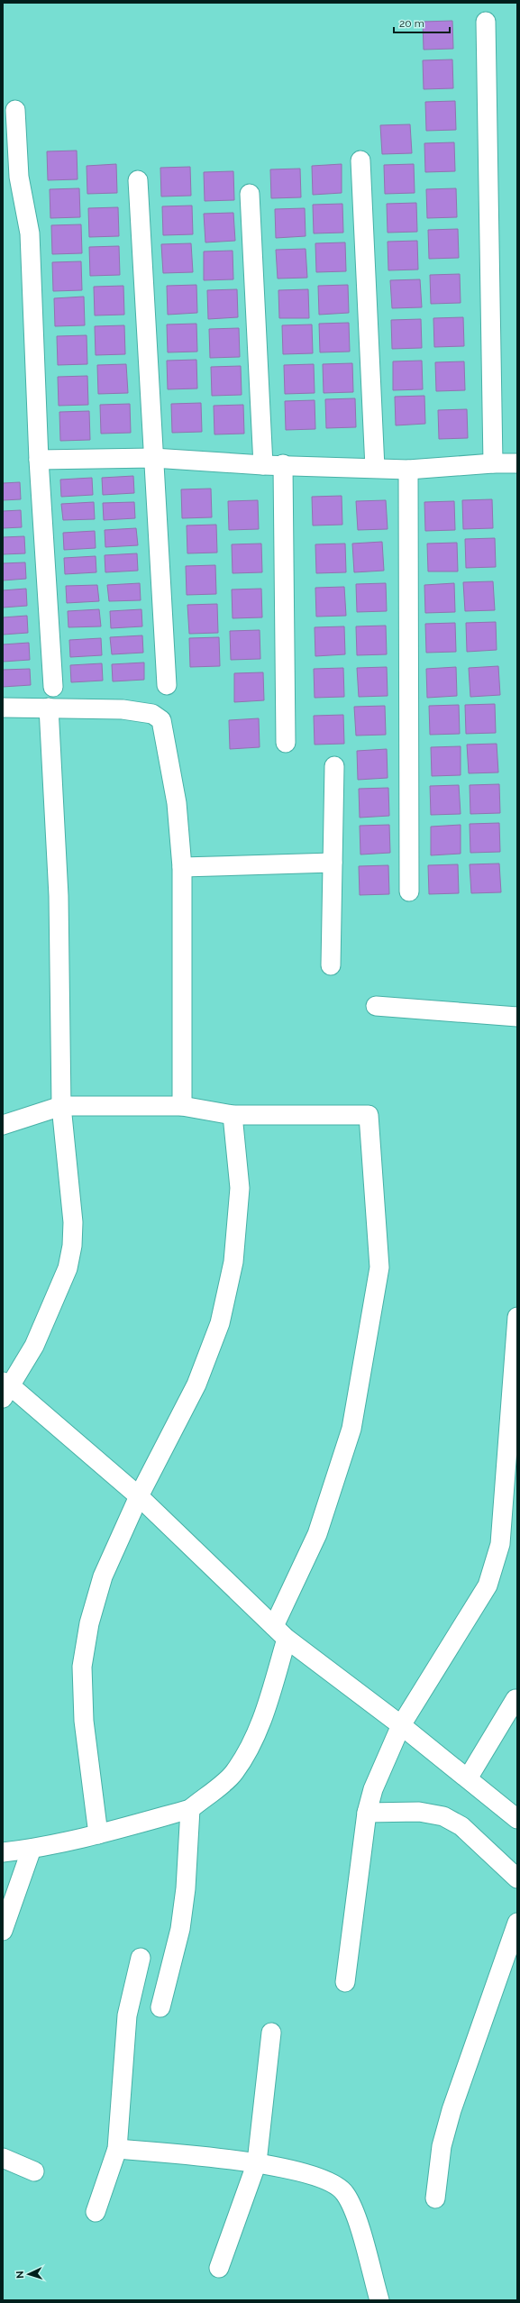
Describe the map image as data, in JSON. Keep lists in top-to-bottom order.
{
  "scale_bar": "20 m",
  "north": "left"
}
